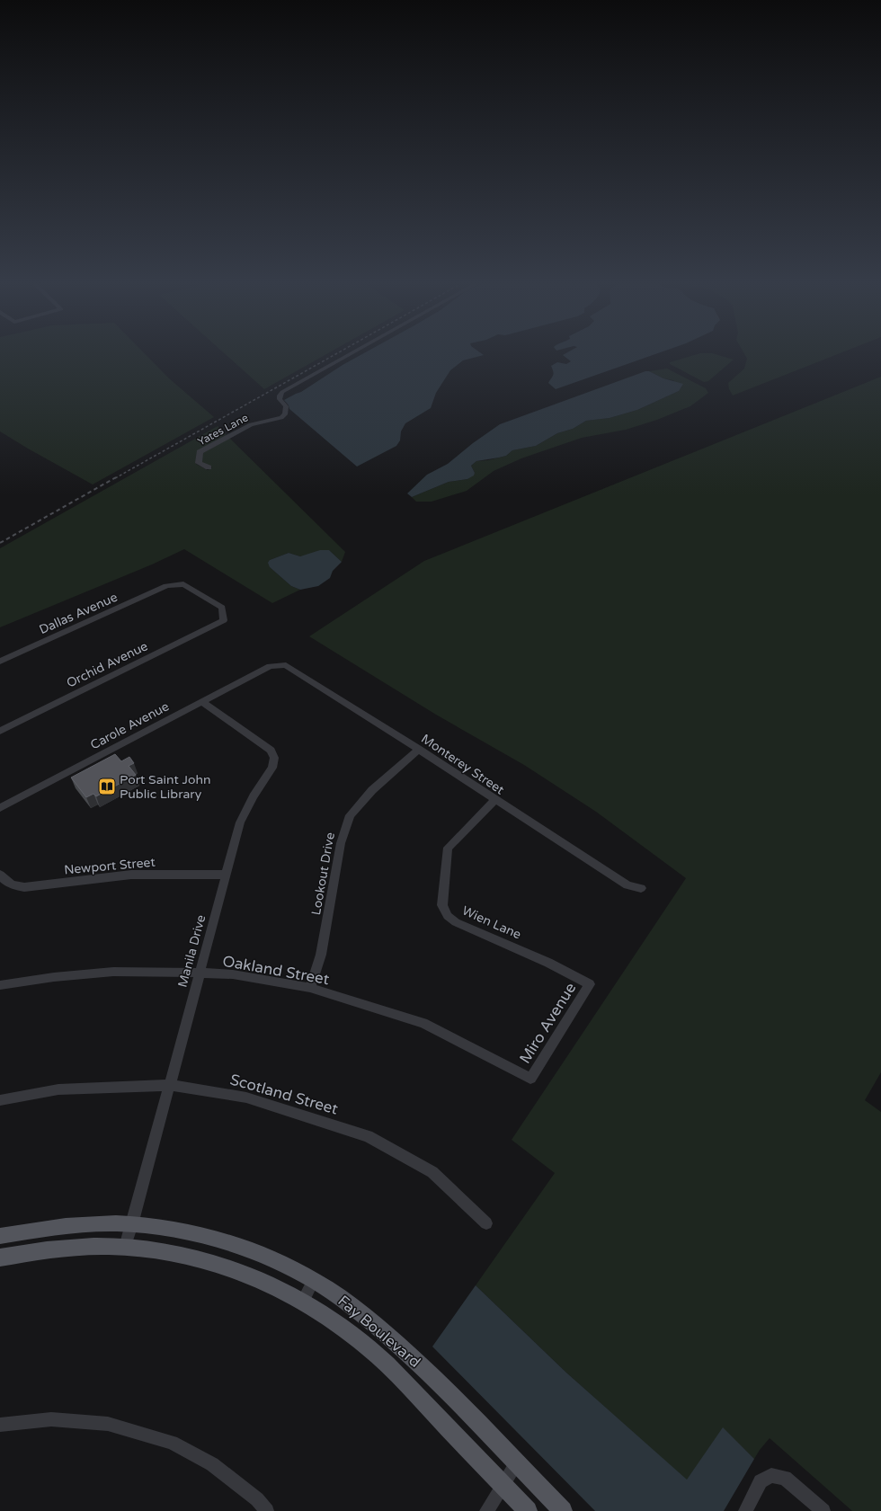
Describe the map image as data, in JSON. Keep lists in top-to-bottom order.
{
  "streets": {
    "main road": ["Fay Boulevard"],
    "street": [
      "Yates Lane",
      "Dallas Avenue",
      "Orchid Avenue",
      "Carole Avenue",
      "Monterey Street",
      "Newport Street",
      "Lookout Drive",
      "Wien Lane",
      "Manila Drive",
      "Oakland Street",
      "Miro Avenue",
      "Scotland Street"
    ]
  },
  "crossings": [
    ["Dallas Avenue", "Orchid Avenue"],
    ["Carole Avenue", "Monterey Street"],
    ["Carole Avenue", "Manila Drive"],
    ["Monterey Street", "Lookout Drive"],
    ["Monterey Street", "Wien Lane"],
    ["Newport Street", "Manila Drive"],
    ["Lookout Drive", "Oakland Street"],
    ["Wien Lane", "Miro Avenue"],
    ["Manila Drive", "Oakland Street"],
    ["Manila Drive", "Scotland Street"],
    ["Manila Drive", "Fay Boulevard"],
    ["Oakland Street", "Miro Avenue"]
  ],
  "places": {
    "library": ["Port Saint John Public Library"]
  }
}
